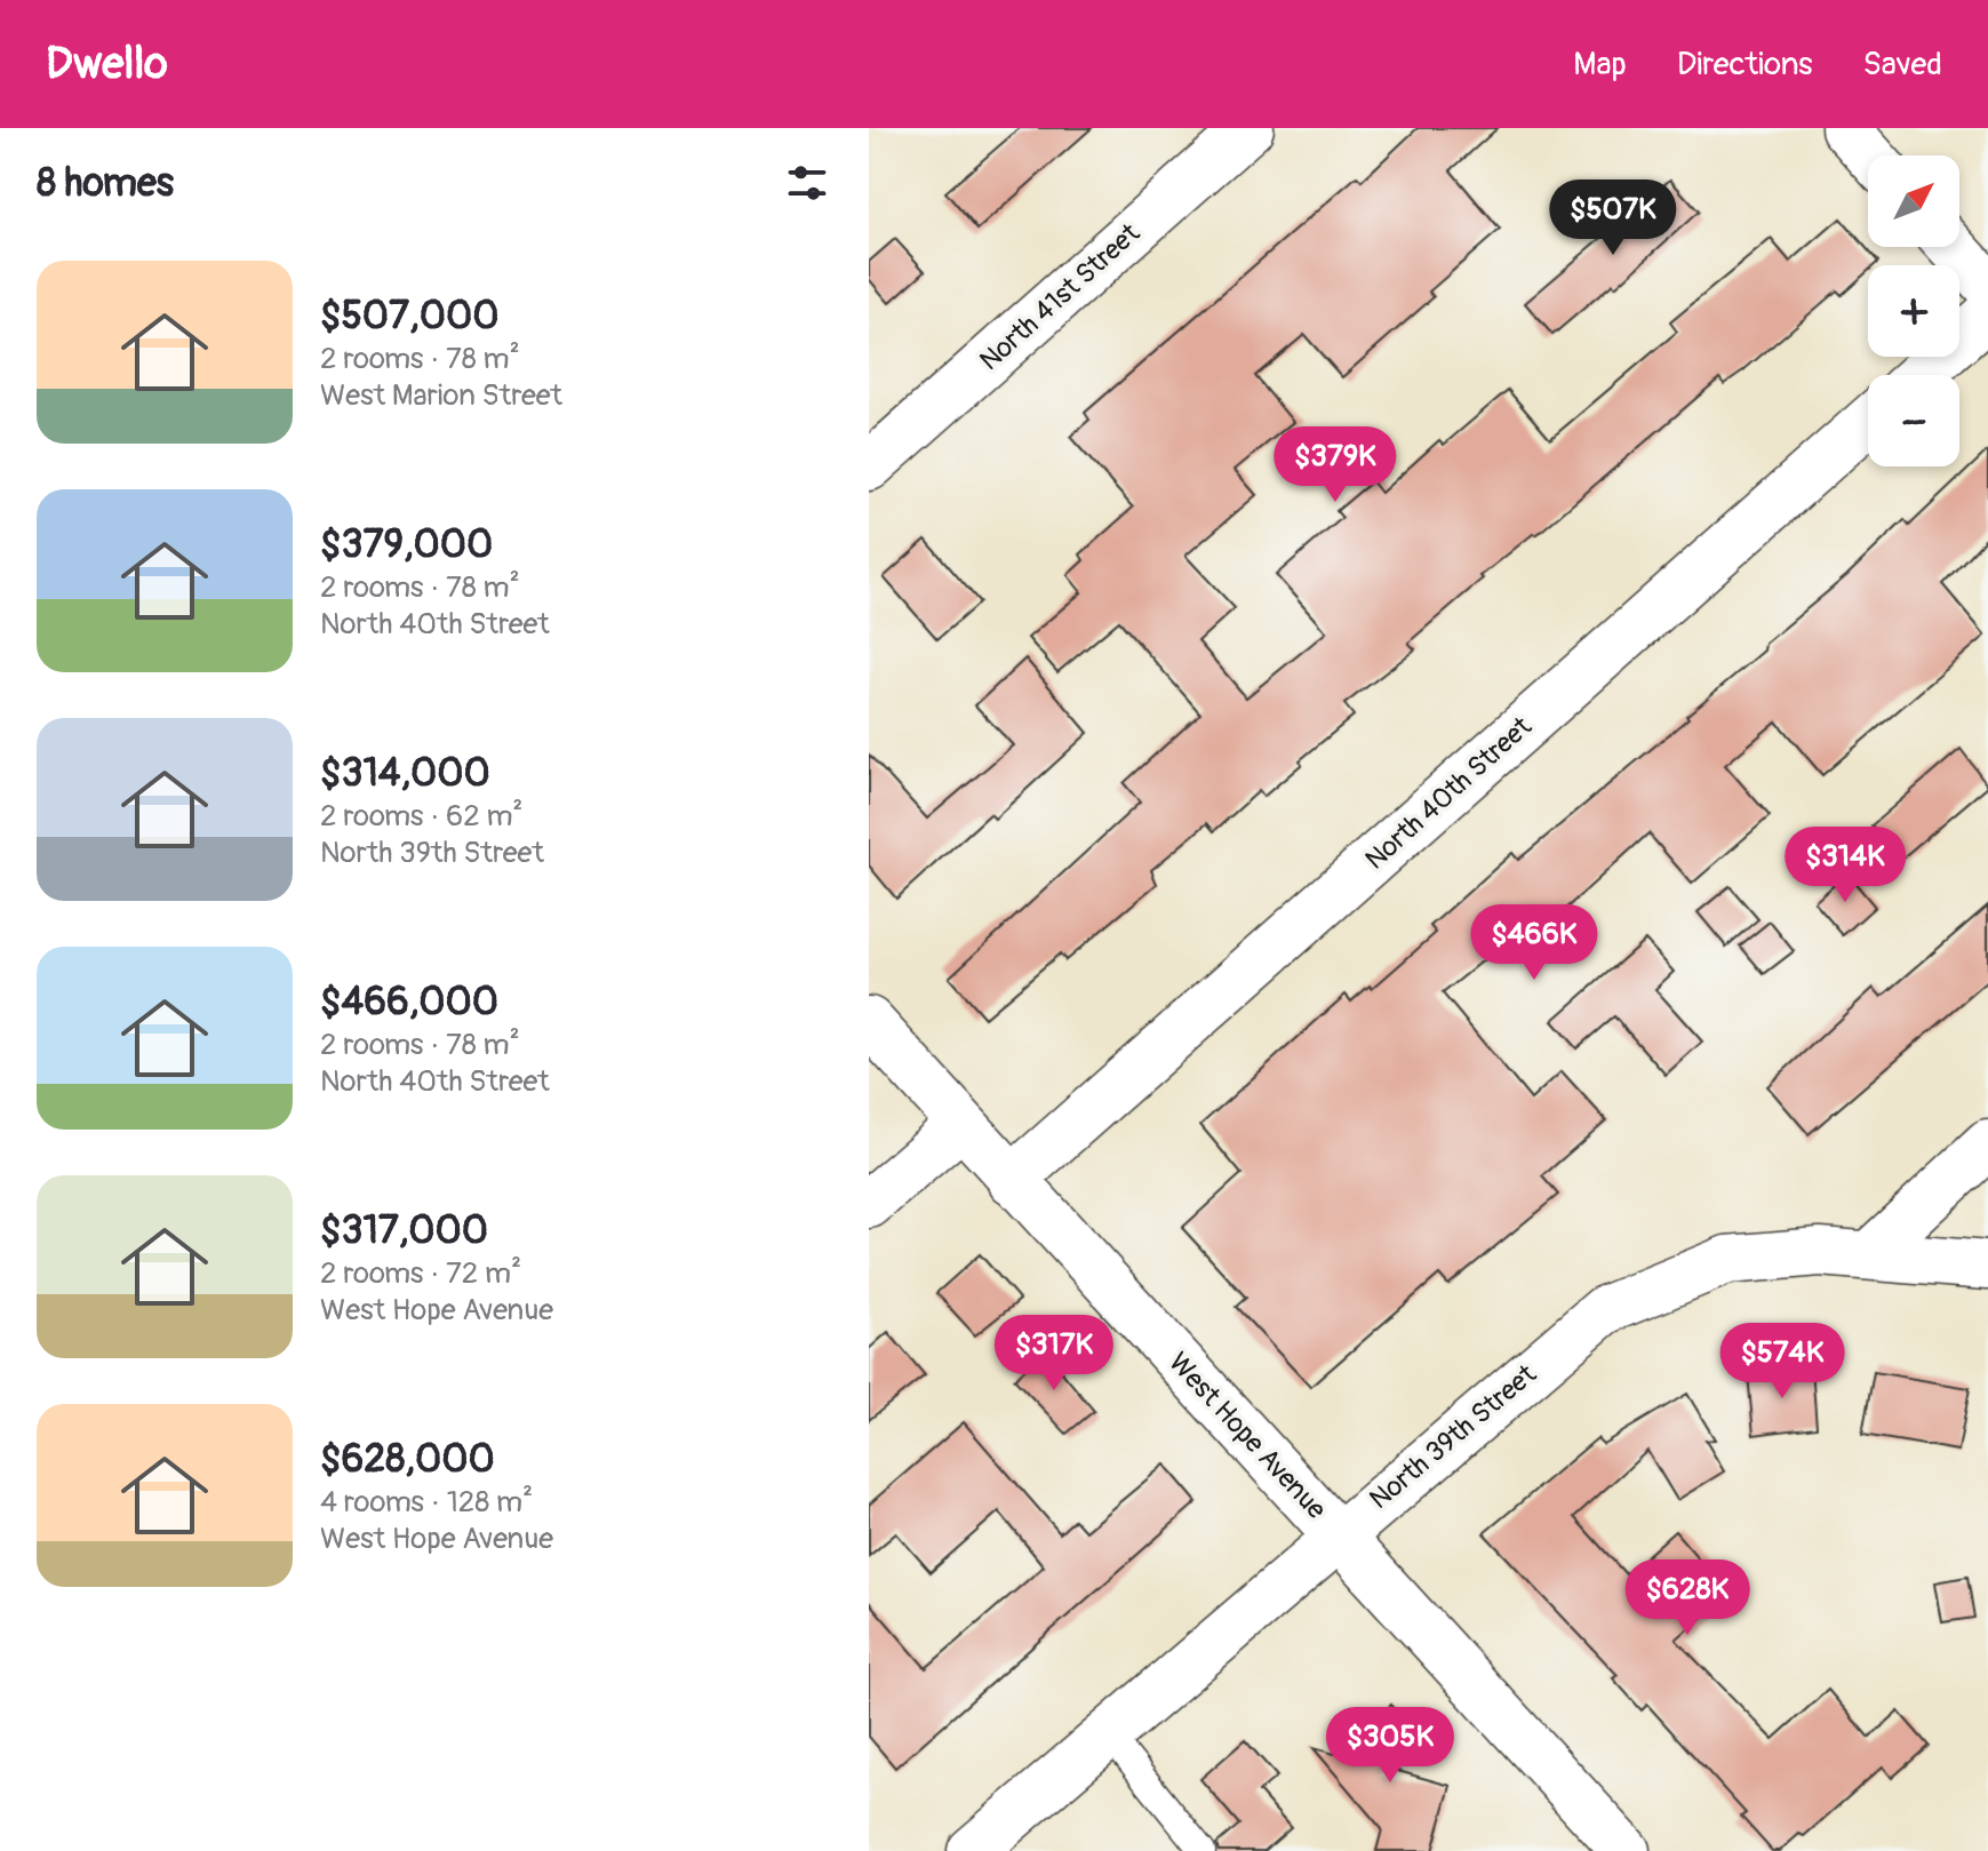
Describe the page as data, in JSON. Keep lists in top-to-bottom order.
{
  "streets": {
    "street": [
      "North 41st Street",
      "North 40th Street",
      "West Hope Avenue",
      "North 39th Street"
    ]
  },
  "crossings": [
    ["North 40th Street", "West Hope Avenue"],
    ["West Hope Avenue", "North 39th Street"]
  ],
  "north": "top right",
  "page": {
    "header": "Dwello",
    "nav": ["Map", "Directions", "Saved"],
    "heading": "8 homes",
    "map_buttons": ["+", "−"],
    "price": [
      "$507K",
      "$379K",
      "$314K",
      "$466K",
      "$317K",
      "$574K",
      "$628K",
      "$305K"
    ],
    "list": [
      {
        "name": "$507,000",
        "note": "2 rooms · 78 m² · West Marion Street"
      },
      {
        "name": "$379,000",
        "note": "2 rooms · 78 m² · North 40th Street"
      },
      {
        "name": "$314,000",
        "note": "2 rooms · 62 m² · North 39th Street"
      },
      {
        "name": "$466,000",
        "note": "2 rooms · 78 m² · North 40th Street"
      },
      {
        "name": "$317,000",
        "note": "2 rooms · 72 m² · West Hope Avenue"
      },
      {
        "name": "$628,000",
        "note": "4 rooms · 128 m² · West Hope Avenue"
      }
    ]
  }
}
